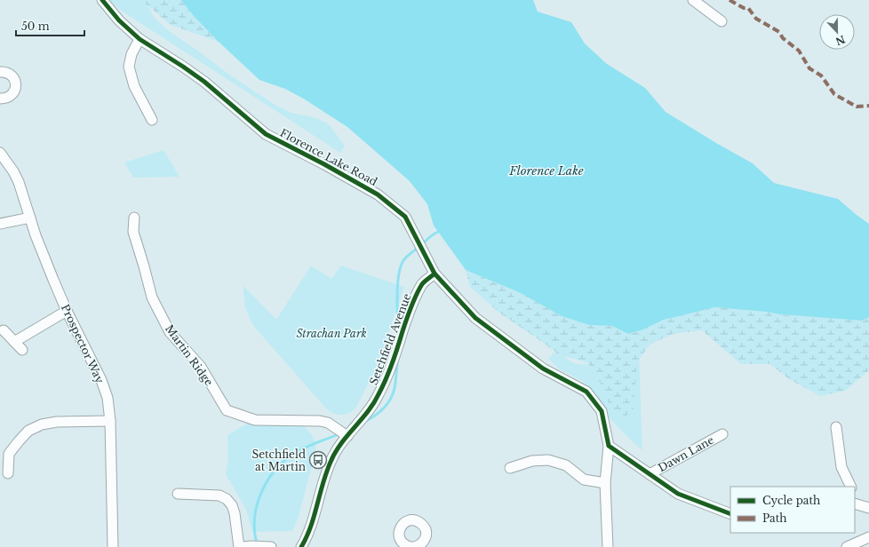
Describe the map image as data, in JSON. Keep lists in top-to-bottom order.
{
  "streets": {
    "street": [
      "Florence Lake Road",
      "Setchfield Avenue",
      "Prospector Way",
      "Martin Ridge",
      "Dawn Lane"
    ]
  },
  "crossings": [
    ["Florence Lake Road", "Setchfield Avenue"],
    ["Setchfield Avenue", "Martin Ridge"]
  ],
  "water": ["Florence Lake"],
  "parks": ["Strachan Park"],
  "places": {
    "bus stop": ["Setchfield at Martin"]
  },
  "legend": ["Cycle path", "Path"],
  "scale_bar": "50 m",
  "north": "bottom"
}
